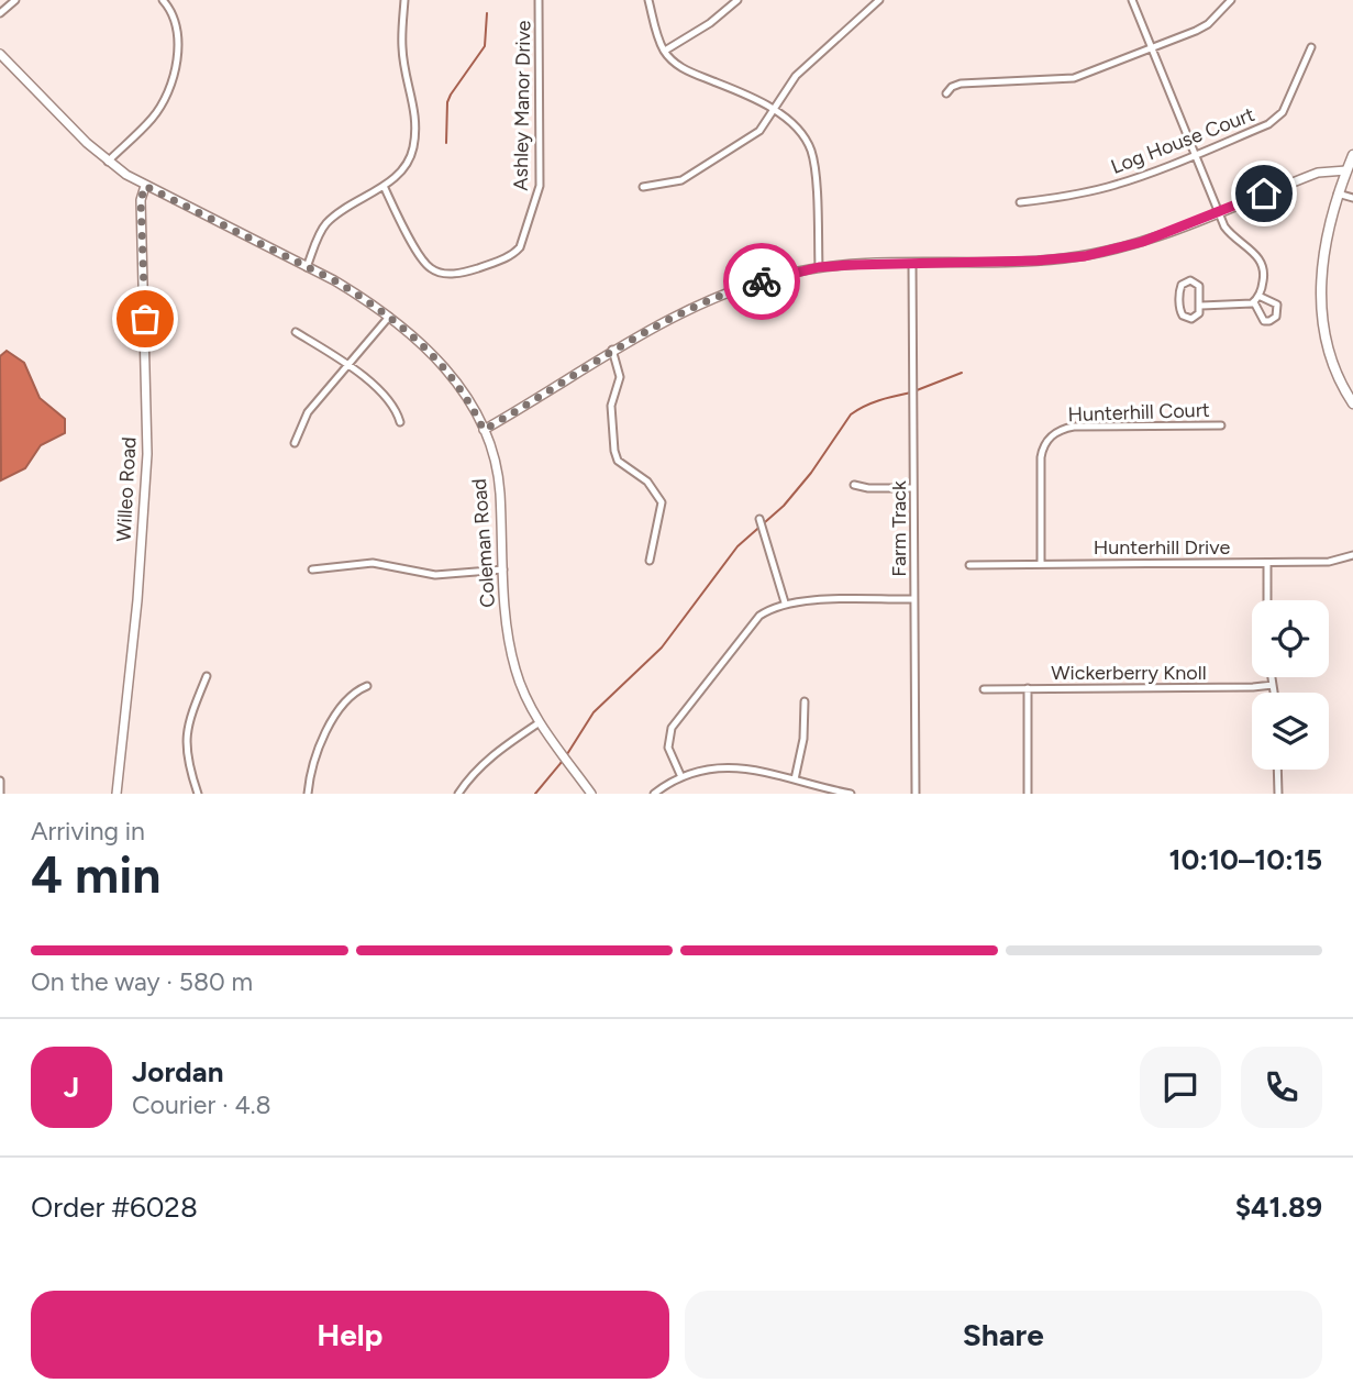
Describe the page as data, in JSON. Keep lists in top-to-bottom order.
{
  "streets": {
    "street": [
      "Ashley Manor Drive",
      "Log House Court",
      "Hunterhill Court",
      "Willeo Road",
      "Farm Track",
      "Coleman Road",
      "Hunterhill Drive",
      "Wickerberry Knoll"
    ]
  },
  "crossings": [
    ["Hunterhill Court", "Hunterhill Drive"],
    ["Willeo Road", "Coleman Road"]
  ],
  "page": {
    "heading": ["4 min", "Arriving in", "10:10–10:15"],
    "panel": [
      "Jordan",
      "Courier · 4.8",
      "Order #6028",
      "$41.89"
    ],
    "bar": "On the way · 580 m",
    "round": "J",
    "buttons": ["Help", "Share"]
  }
}
